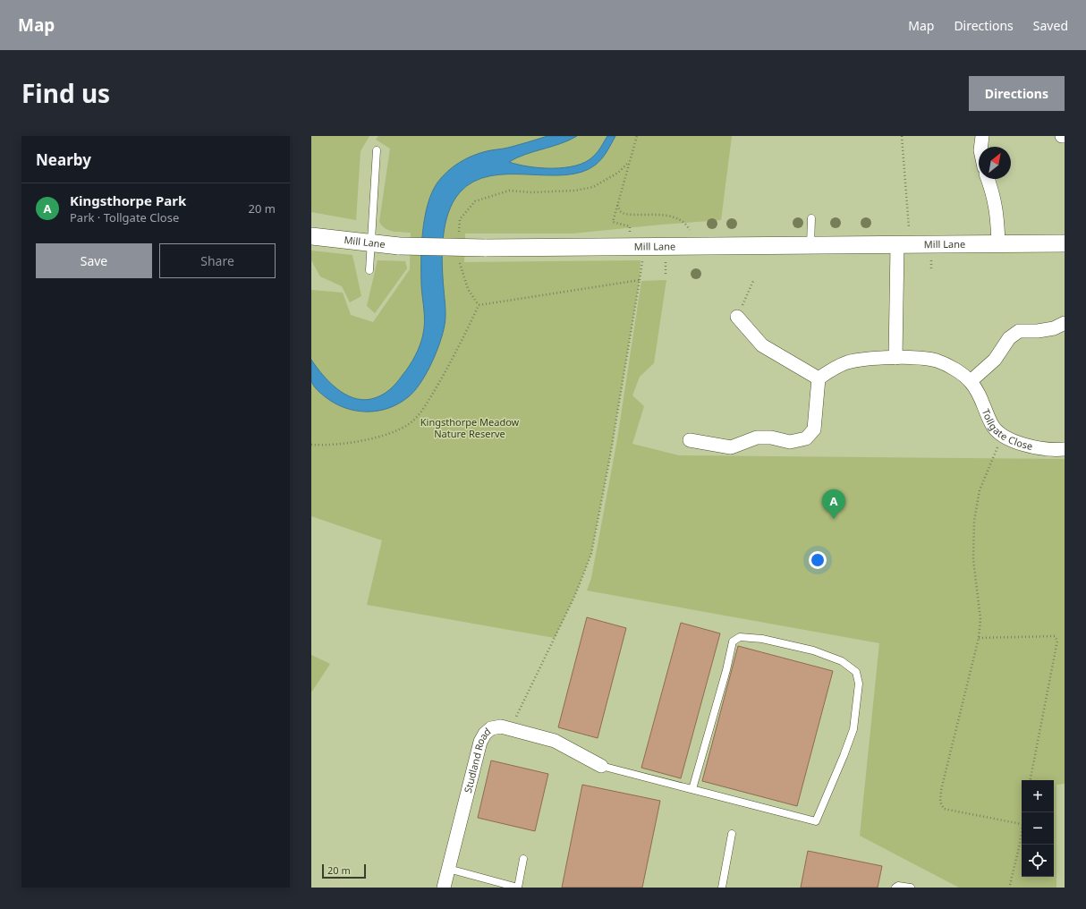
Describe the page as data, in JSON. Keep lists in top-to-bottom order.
{
  "streets": {
    "street": ["Mill Lane", "Tollgate Close", "Studland Road"]
  },
  "parks": ["Kingsthorpe Meadow Nature Reserve"],
  "scale_bar": "20 m",
  "north": "top right",
  "page": {
    "header": "Map",
    "nav": ["Map", "Directions", "Saved"],
    "title": "Find us",
    "buttons": [
      "Directions",
      ["Save", "Share"]
    ],
    "heading": "Nearby",
    "list": [
      {
        "mark": "A",
        "name": "Kingsthorpe Park",
        "note": "Park · Tollgate Close",
        "value": "20 m"
      }
    ],
    "pins": "A",
    "map_buttons": ["+", "−"],
    "scale": "20 m"
  }
}
